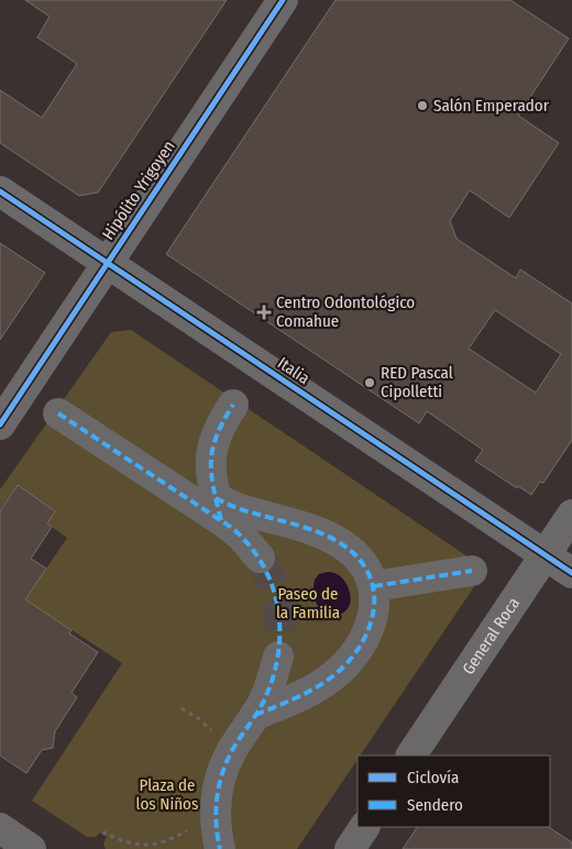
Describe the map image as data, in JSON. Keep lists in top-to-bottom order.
{
  "streets": {
    "street": ["Hipólito Yrigoyen", "Italia", "General Roca"]
  },
  "crossings": [
    ["Hipólito Yrigoyen", "Italia"],
    ["Italia", "General Roca"]
  ],
  "parks": ["Paseo de la Familia", "Plaza de los Niños"],
  "places": {
    "other": ["Salón Emperador", "RED Pascal Cipolletti"],
    "health": ["Centro Odontológico Comahue"]
  },
  "legend": ["Ciclovía", "Sendero"]
}
